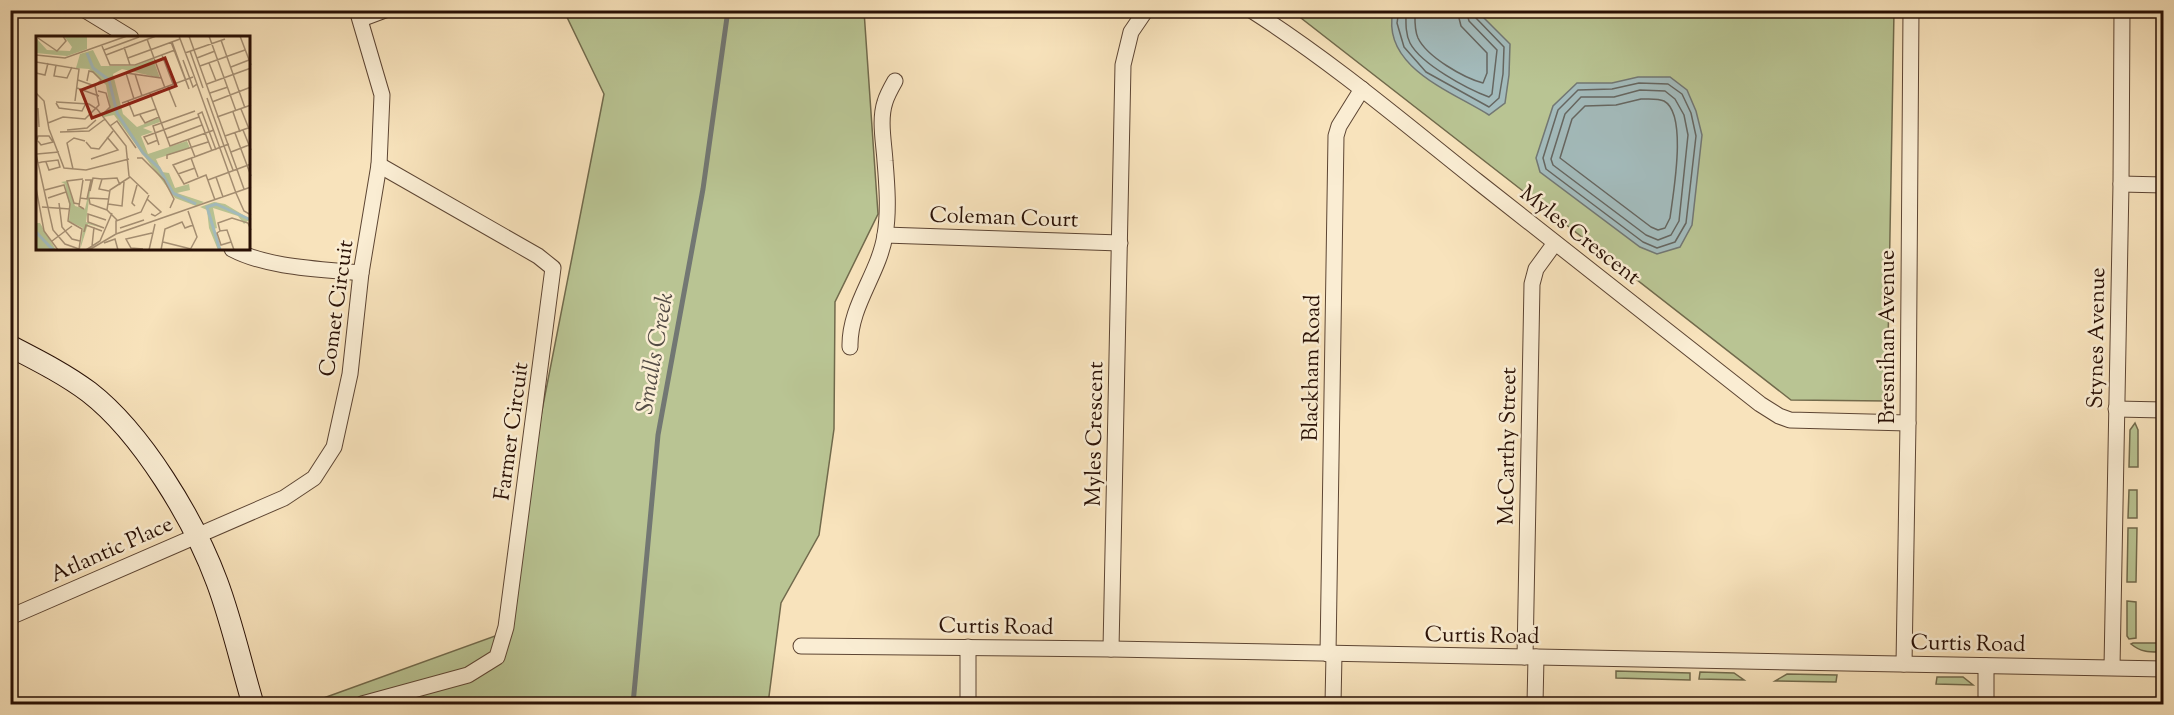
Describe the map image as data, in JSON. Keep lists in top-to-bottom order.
{
  "streets": {
    "street": [
      "Coleman Court",
      "Myles Crescent",
      "Comet Circuit",
      "Bresnihan Avenue",
      "Stynes Avenue",
      "Blackham Road",
      "Farmer Circuit",
      "McCarthy Street",
      "Atlantic Place",
      "Curtis Road"
    ]
  },
  "crossings": [
    ["Coleman Court", "Myles Crescent"],
    ["Myles Crescent", "Bresnihan Avenue"],
    ["Myles Crescent", "Blackham Road"],
    ["Myles Crescent", "McCarthy Street"],
    ["Myles Crescent", "Curtis Road"],
    ["Comet Circuit", "Farmer Circuit"],
    ["Comet Circuit", "Atlantic Place"],
    ["Bresnihan Avenue", "Curtis Road"],
    ["Stynes Avenue", "Curtis Road"],
    ["Blackham Road", "Curtis Road"],
    ["McCarthy Street", "Curtis Road"]
  ],
  "water": ["Smalls Creek"]
}
